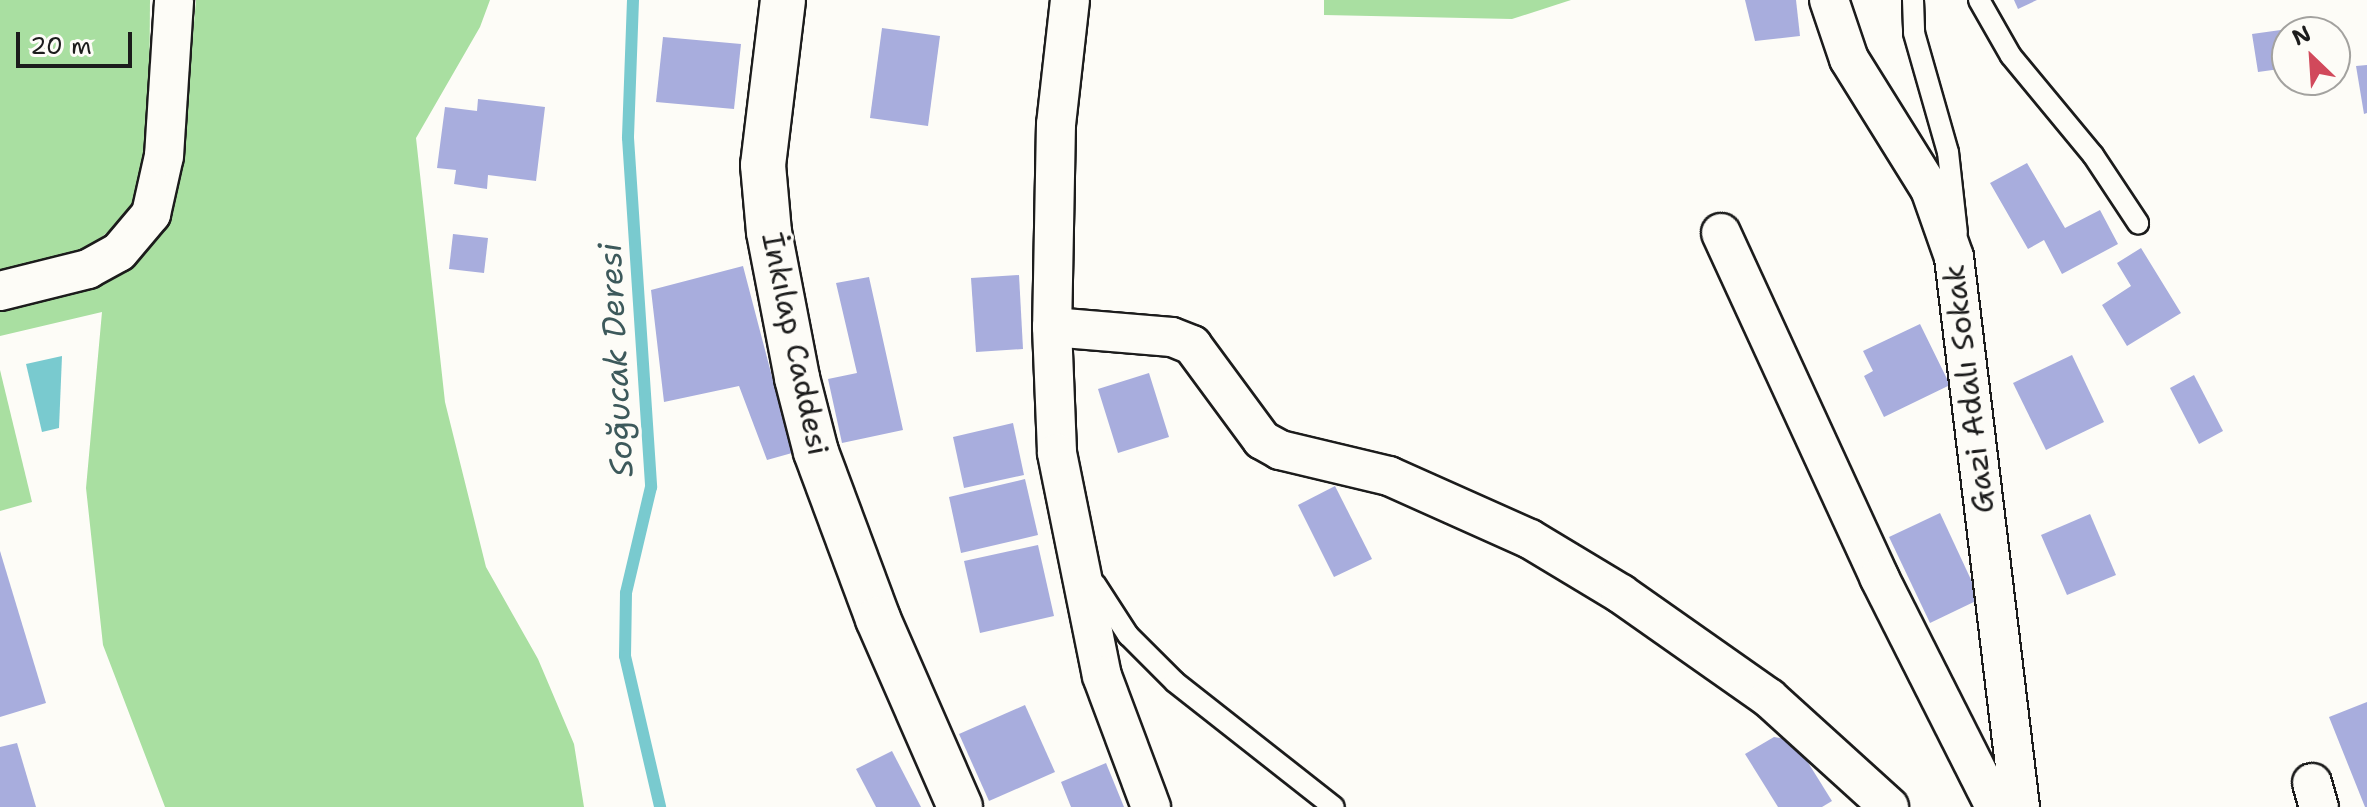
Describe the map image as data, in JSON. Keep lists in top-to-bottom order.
{
  "streets": {
    "street": ["İnkılap Caddesi", "Gazi Adalı Sokak"]
  },
  "water": ["Soğucak Deresi"],
  "scale_bar": "20 m",
  "north": "top left"
}
